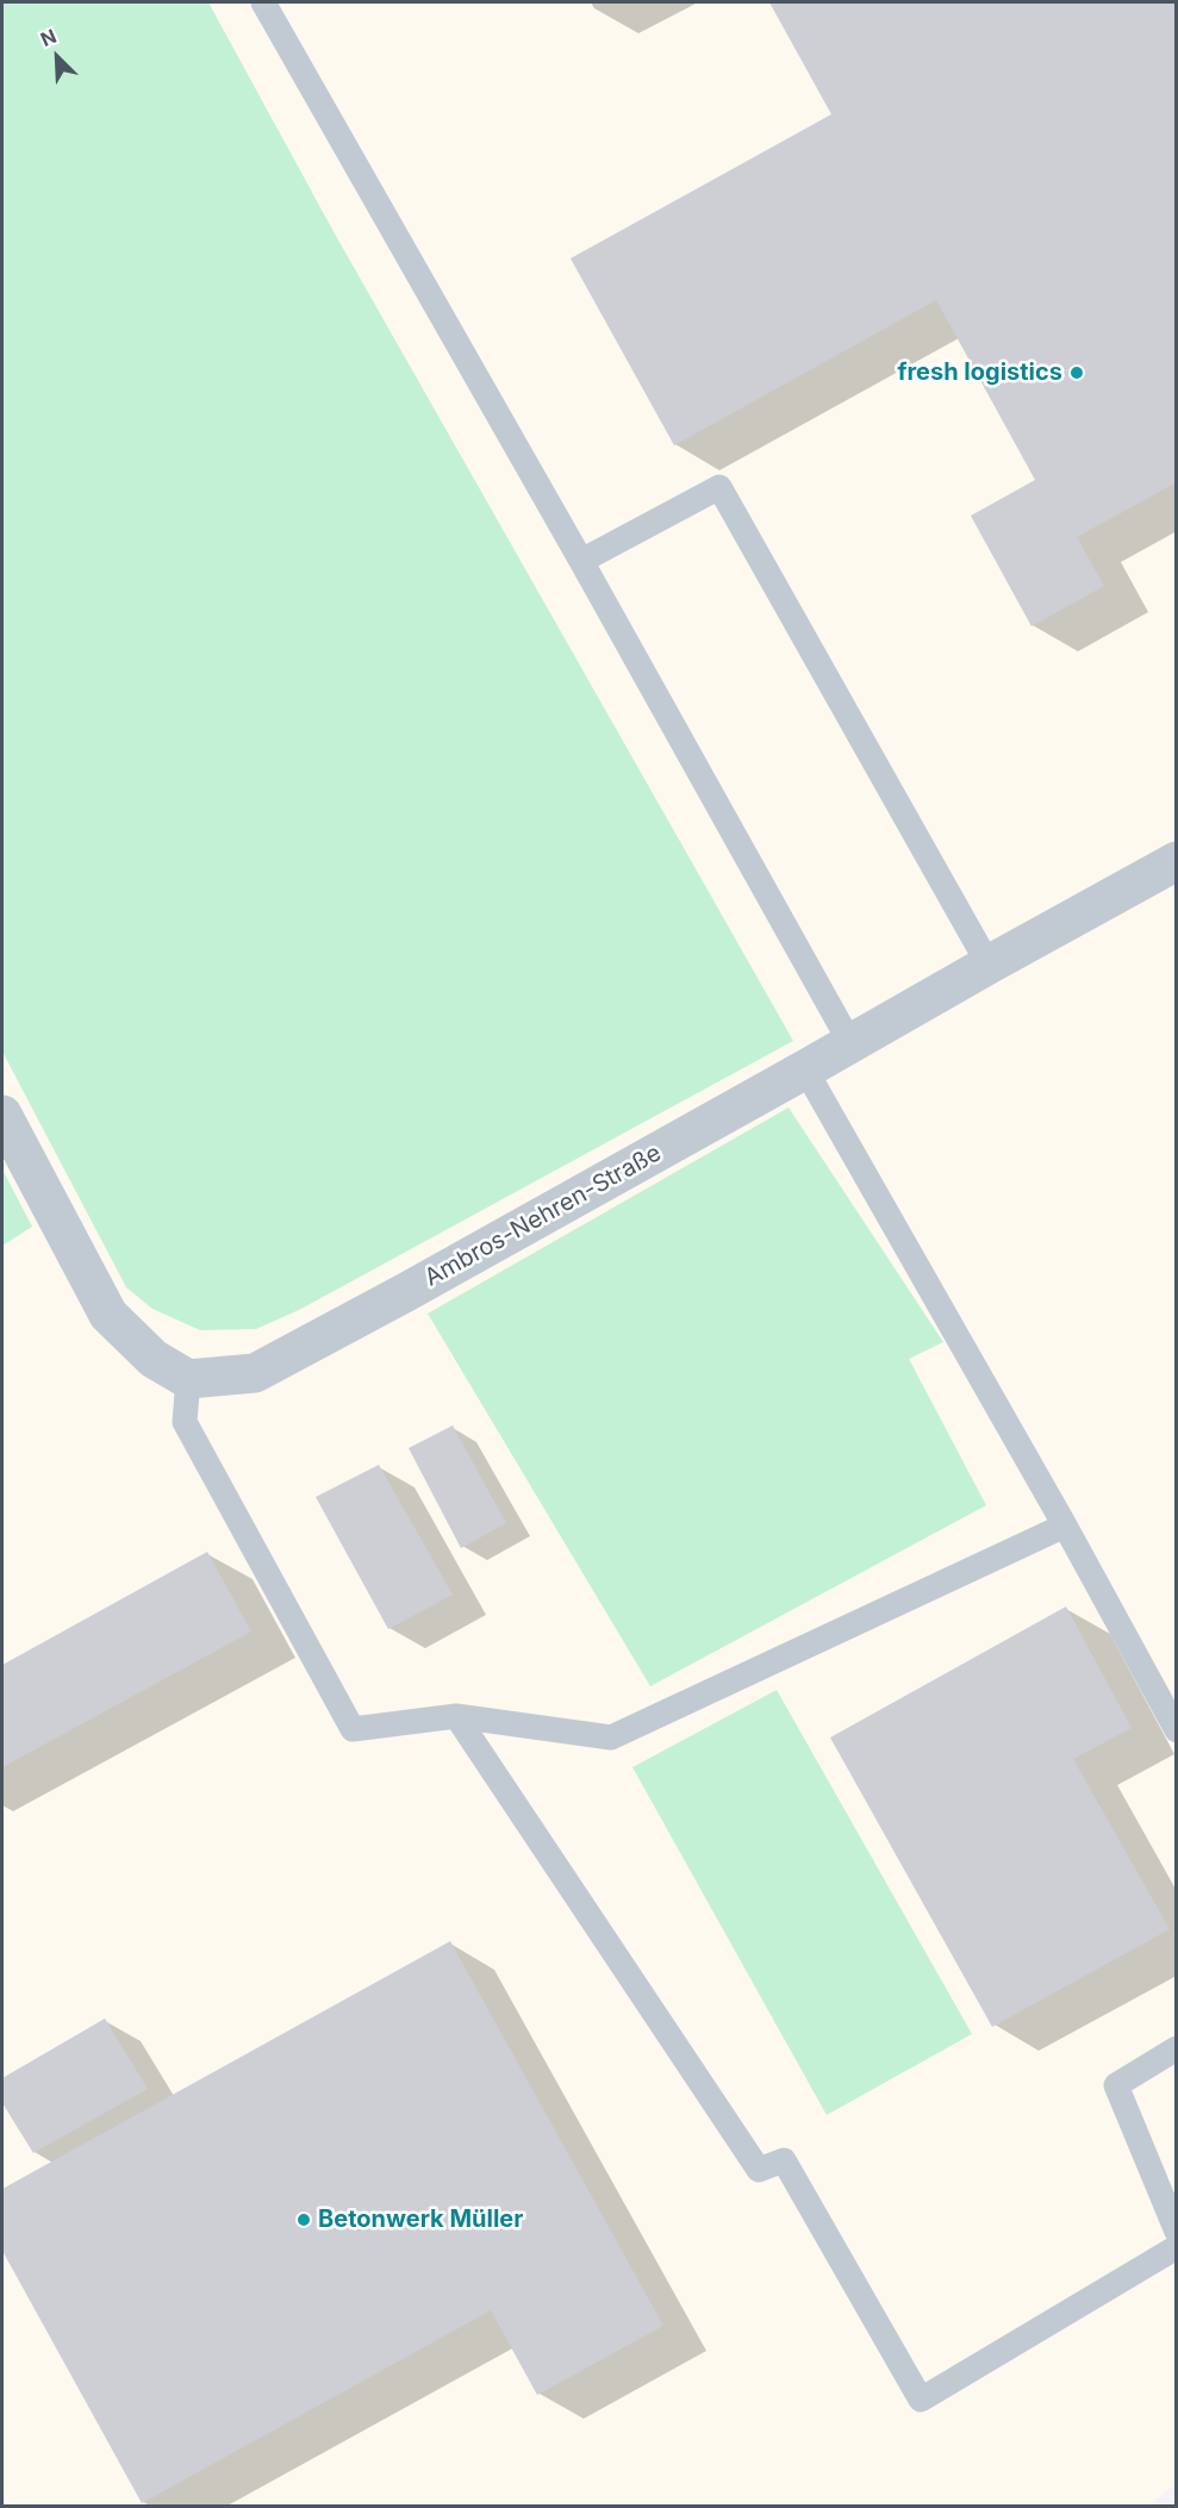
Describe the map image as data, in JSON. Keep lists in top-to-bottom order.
{
  "streets": {
    "street": ["Ambros-Nehren-Straße"]
  },
  "places": ["fresh logistics", "Betonwerk Müller"],
  "north": "top left"
}
